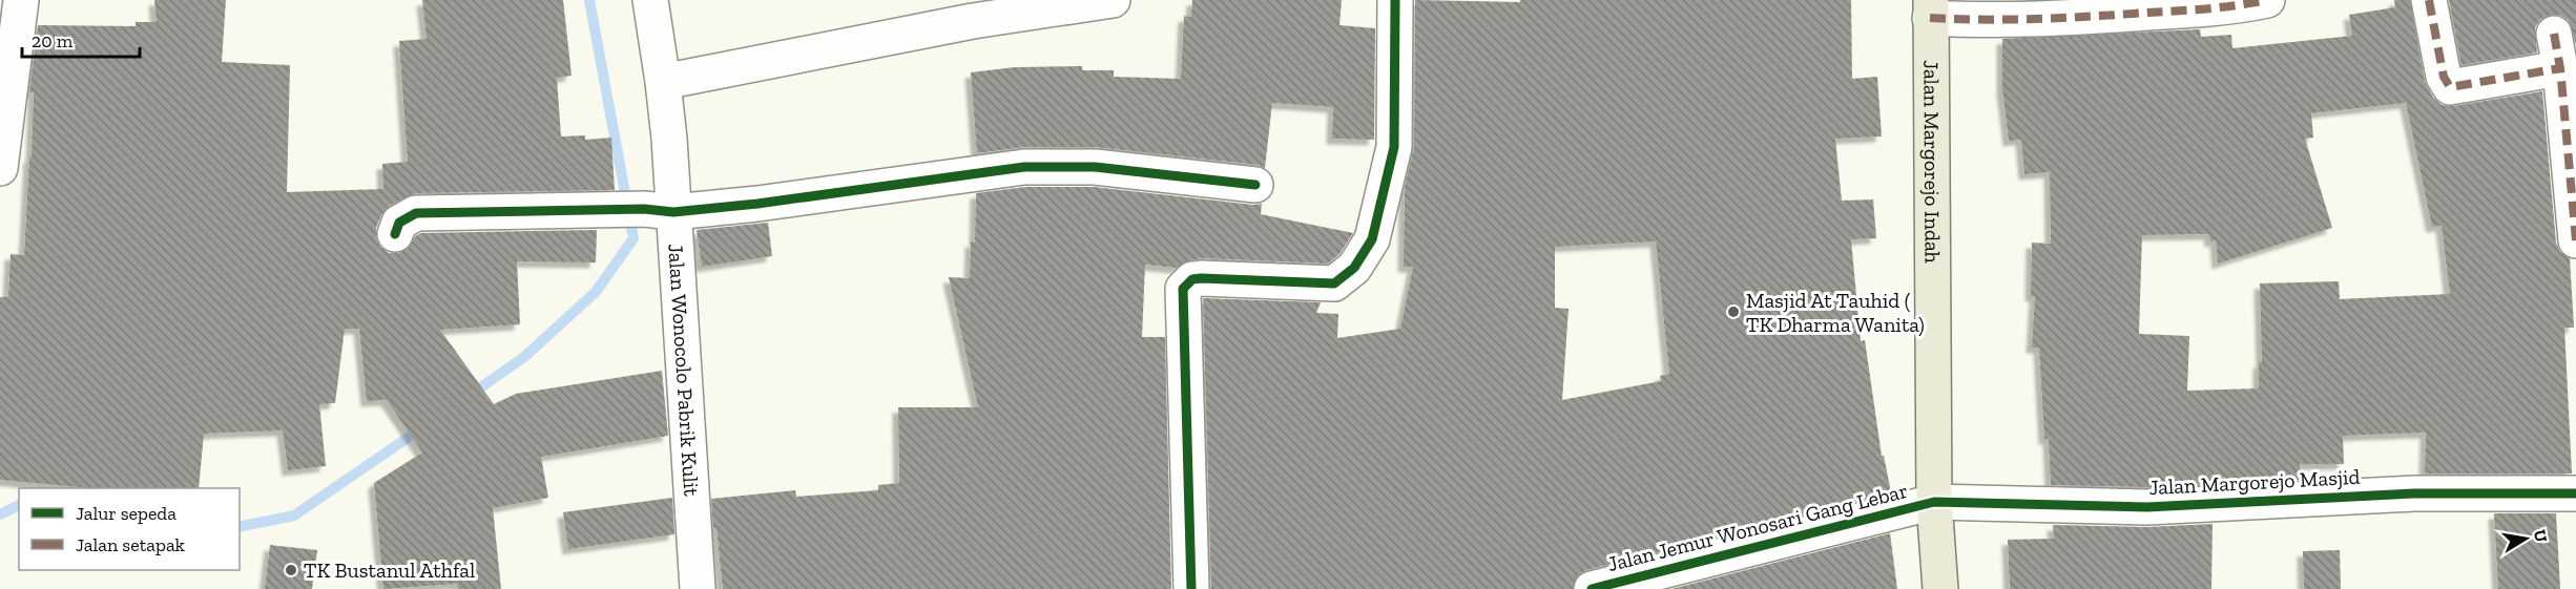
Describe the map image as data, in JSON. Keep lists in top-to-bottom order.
{
  "streets": {
    "main road": ["Jalan Margorejo Indah"],
    "street": ["Jalan Wonocolo Pabrik Kulit", "Jalan Margorejo Masjid", "Jalan Jemur Wonosari Gang Lebar"]
  },
  "crossings": [
    ["Jalan Margorejo Indah", "Jalan Margorejo Masjid"],
    ["Jalan Margorejo Indah", "Jalan Jemur Wonosari Gang Lebar"],
    ["Jalan Margorejo Masjid", "Jalan Jemur Wonosari Gang Lebar"]
  ],
  "places": ["Masjid At Tauhid ( TK Dharma Wanita)", "TK Bustanul Athfal"],
  "legend": ["Jalur sepeda", "Jalan setapak"],
  "scale_bar": "20 m",
  "north": "right"
}
